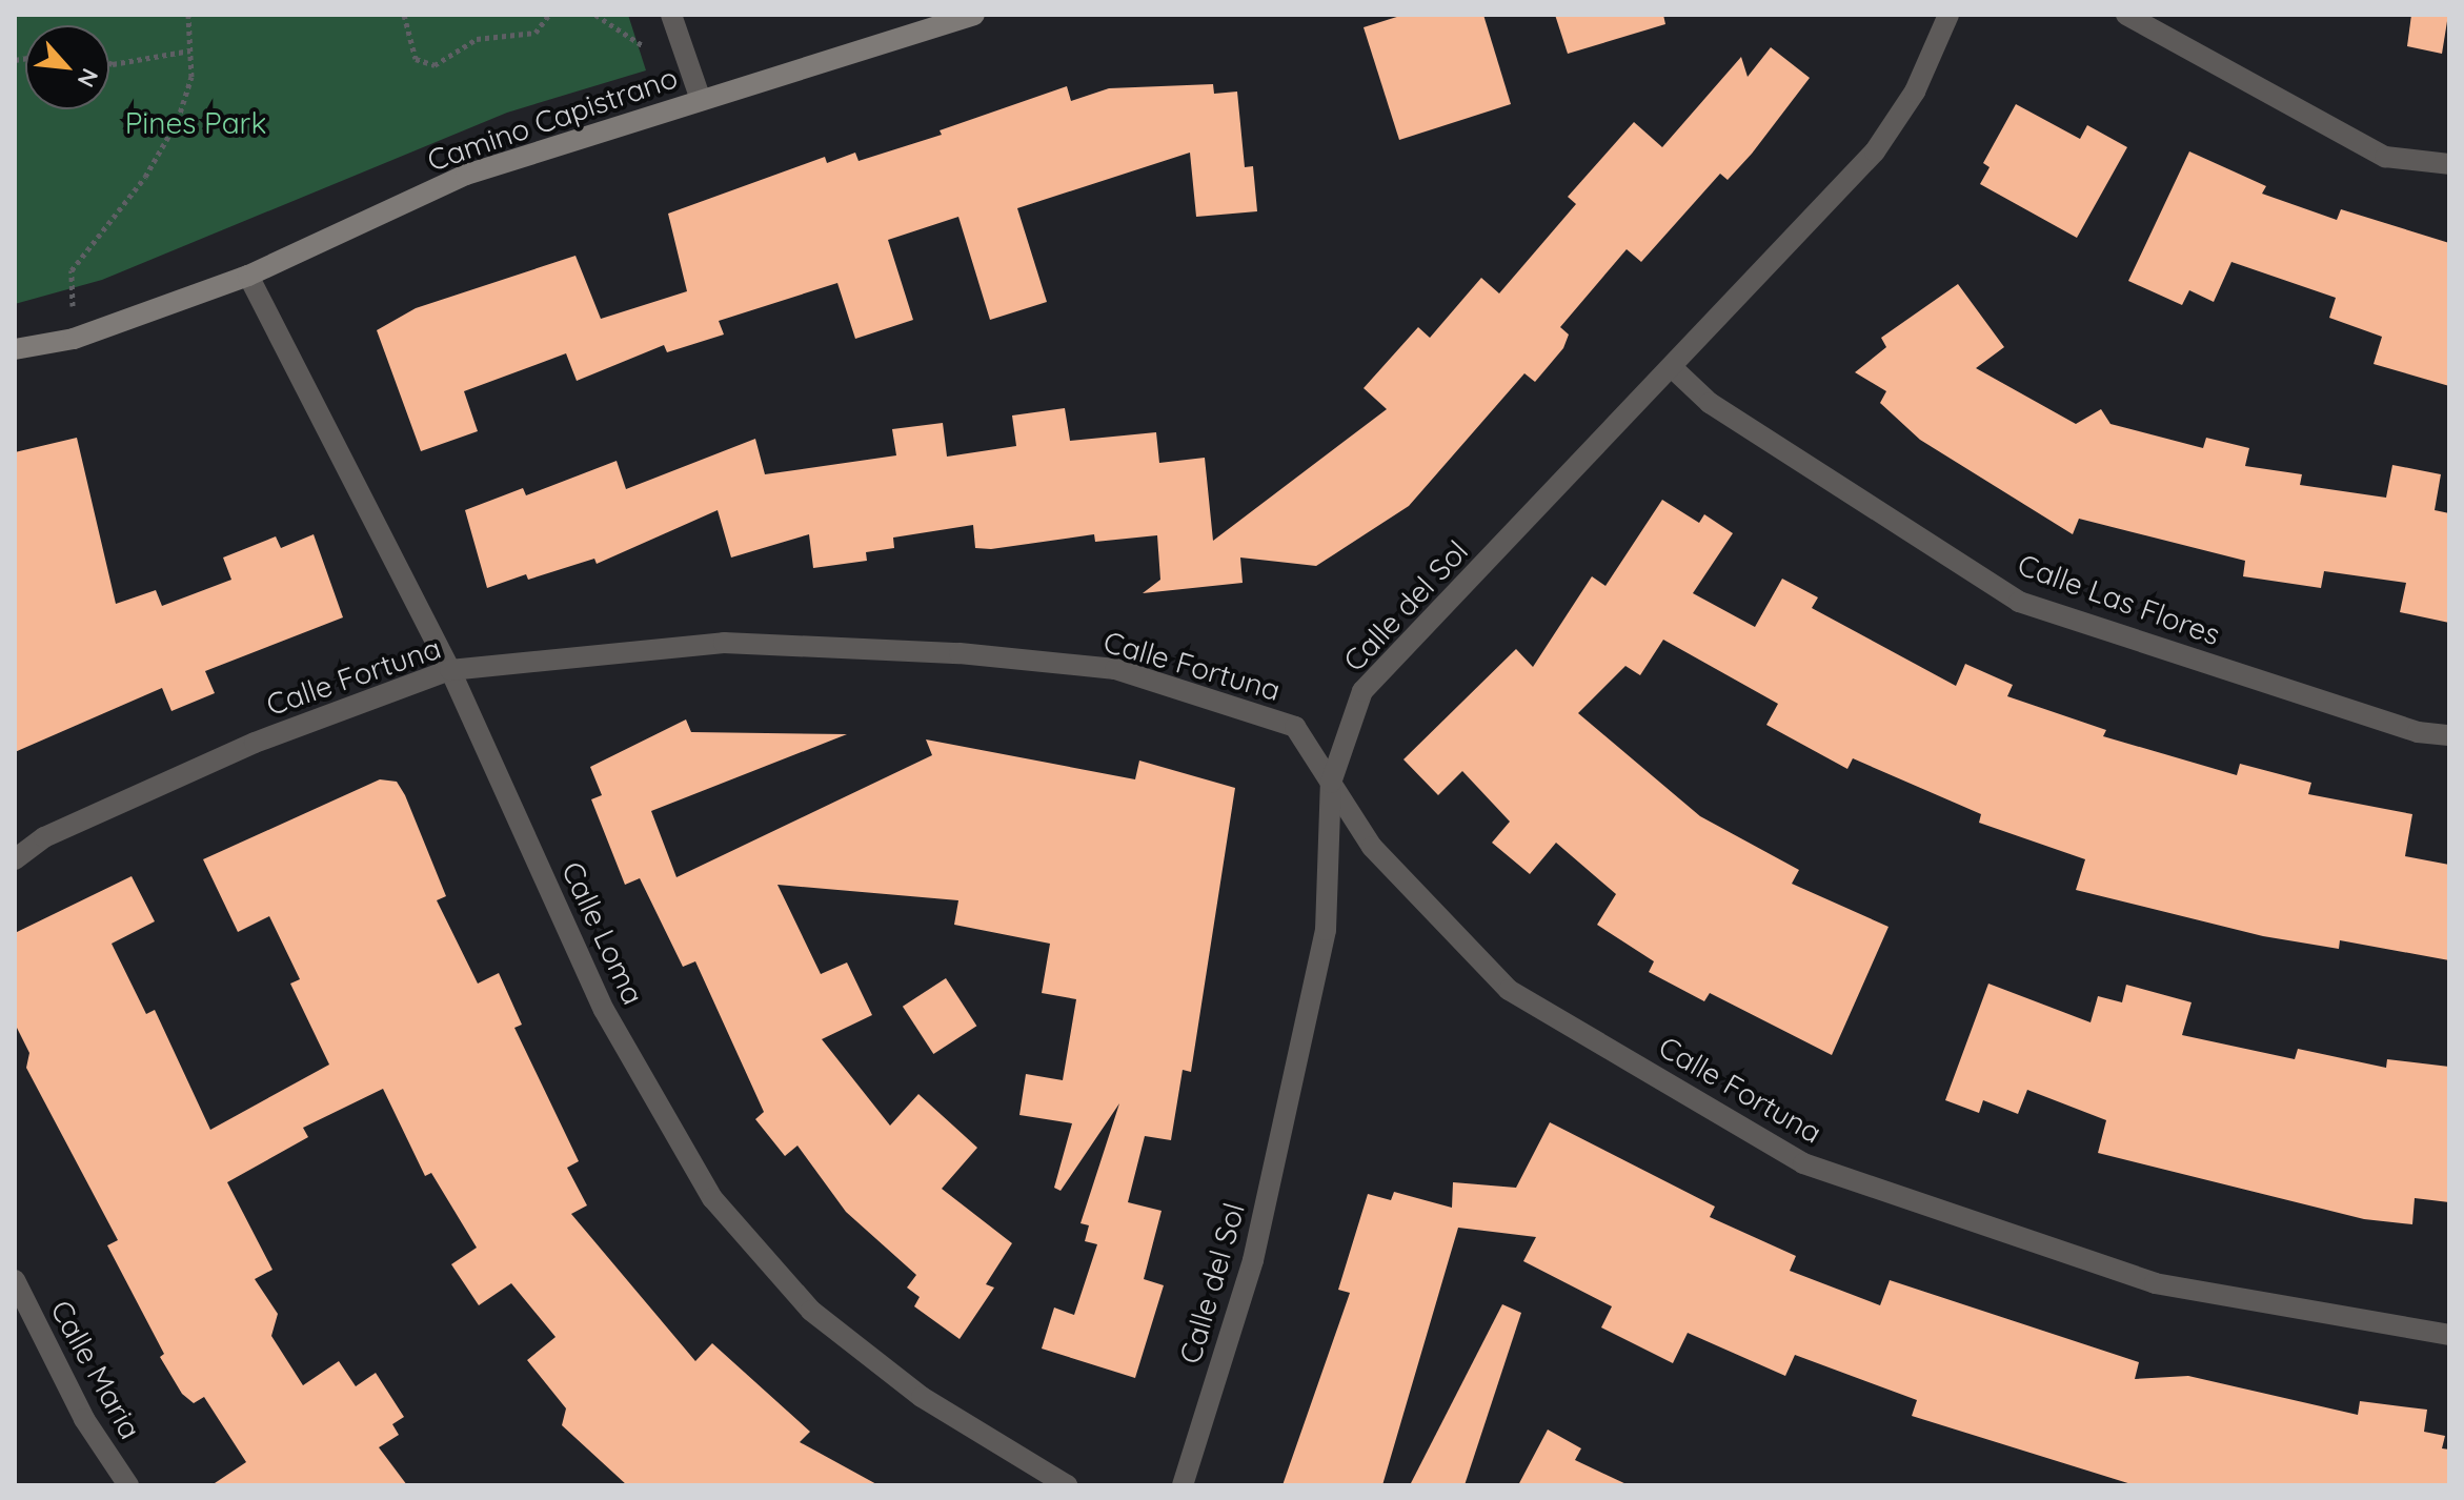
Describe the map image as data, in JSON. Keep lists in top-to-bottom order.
{
  "streets": {
    "main road": ["Camino Capistrano"],
    "street": [
      "Calle Las Flores",
      "Calle del Sol",
      "Calle Fortuna",
      "Calle Loma",
      "Calle Maria"
    ]
  },
  "crossings": [
    ["Camino Capistrano", "Calle Loma"],
    ["Calle Las Flores", "Calle del Sol"],
    ["Calle del Sol", "Calle Fortuna"],
    ["Calle Fortuna", "Calle Loma"]
  ],
  "parks": ["Pines Park"],
  "north": "bottom right"
}
